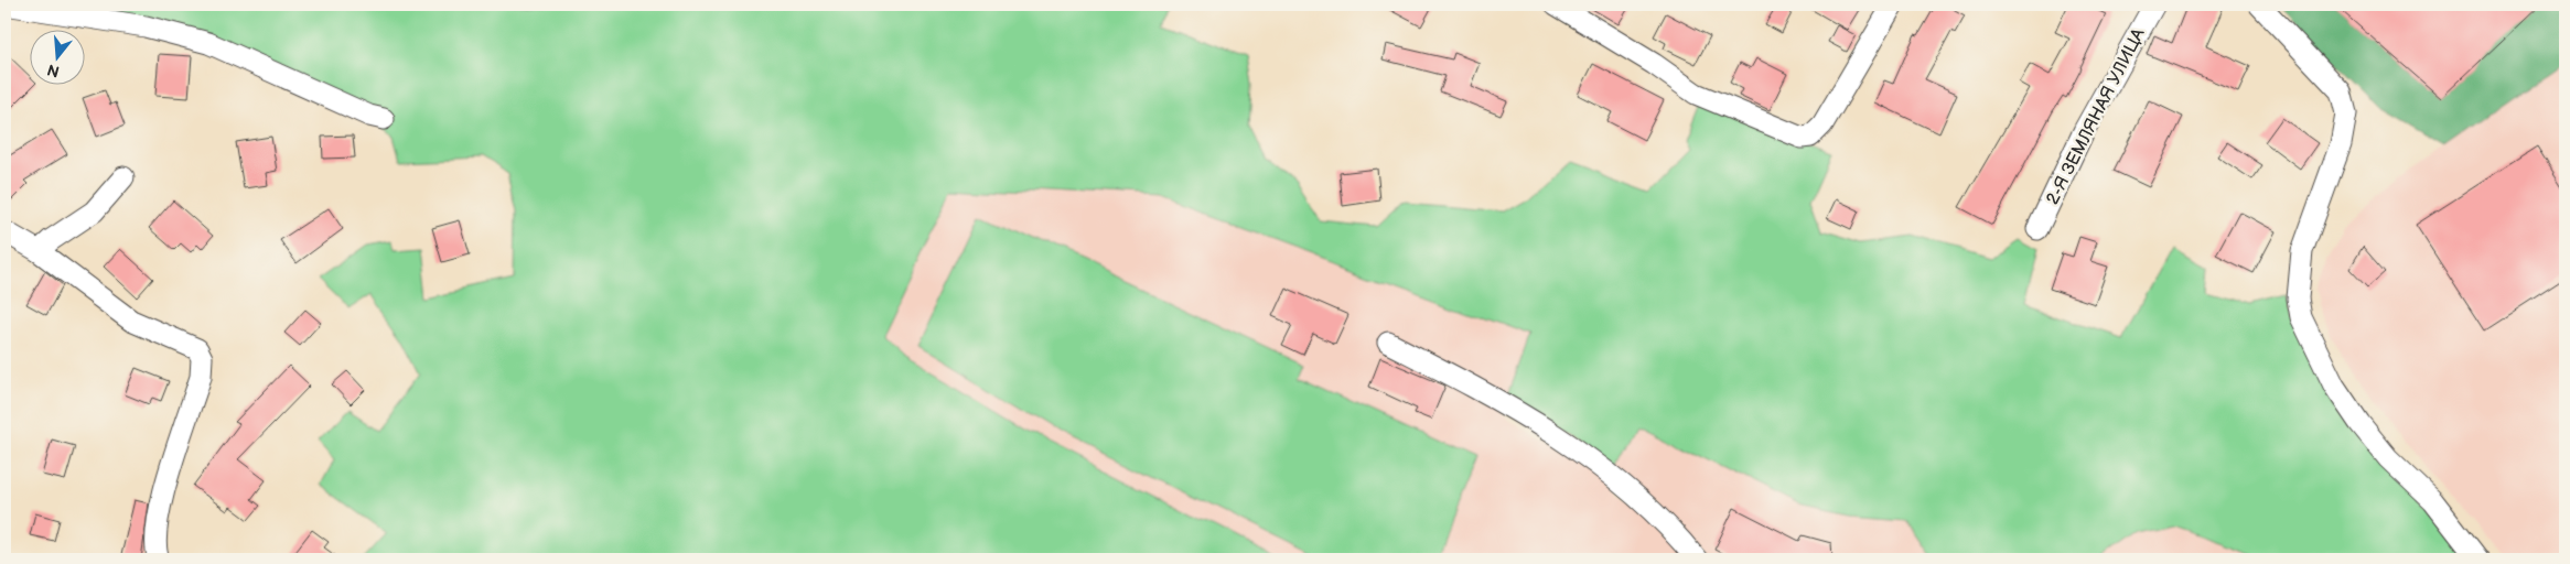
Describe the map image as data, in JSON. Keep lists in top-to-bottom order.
{
  "streets": {
    "street": ["2-Я ЗЕМЛЯНАЯ УЛИЦА"]
  },
  "north": "bottom"
}
